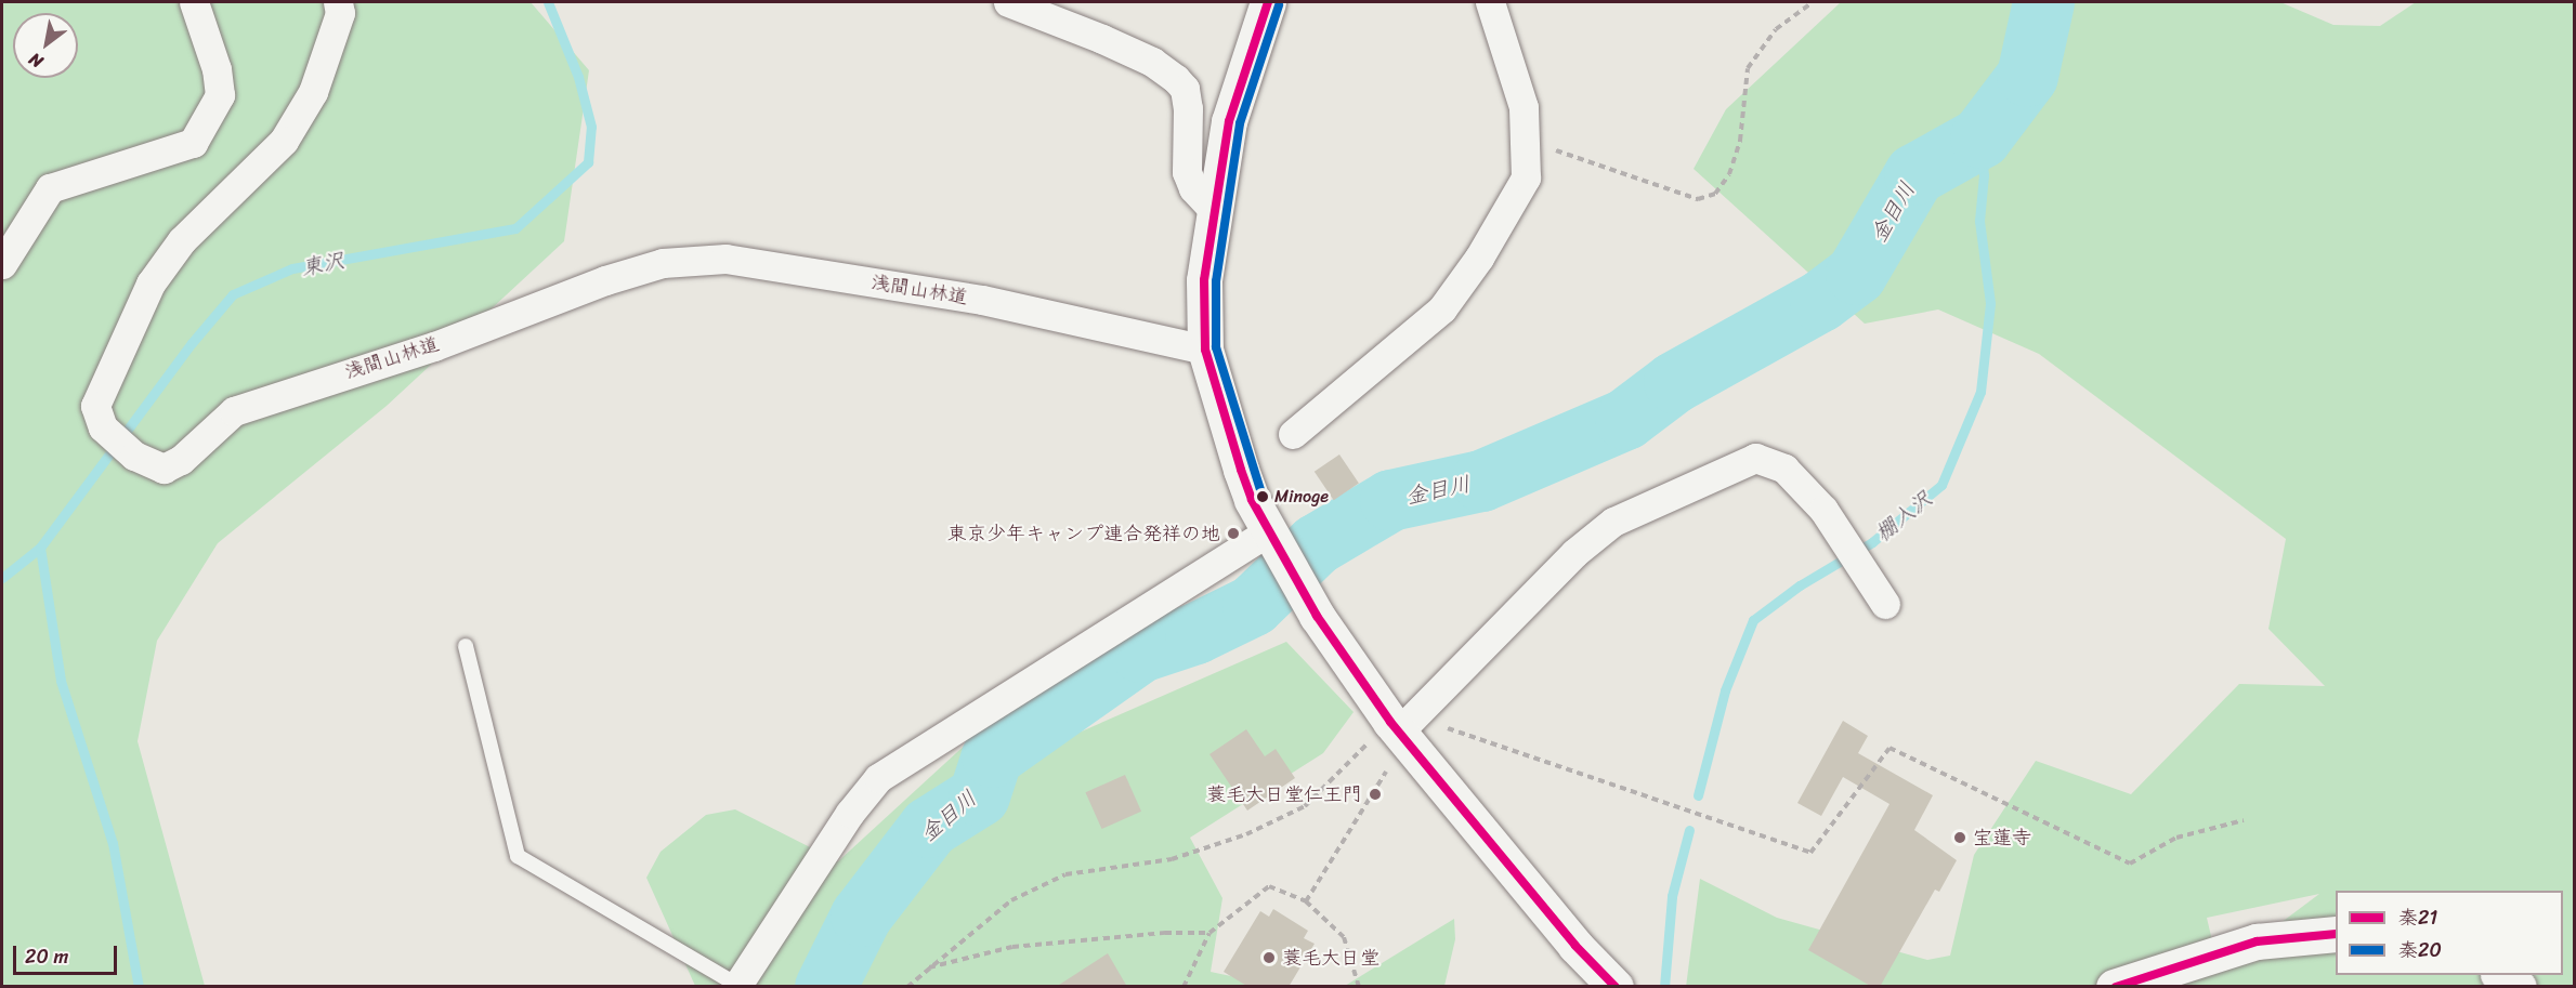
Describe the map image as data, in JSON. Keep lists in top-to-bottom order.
{
  "streets": {
    "street": ["浅間山林道"]
  },
  "water": ["金目川", "東沢", "棚入沢"],
  "places": [
    "Minoge",
    "東京少年キャンプ連合発祥の地",
    "蓑毛大日堂仁王門",
    "宝蓮寺",
    "蓑毛大日堂"
  ],
  "lines": ["transit line 秦21", "transit line 秦20"],
  "legend": ["秦21", "秦20"],
  "scale_bar": "20 m",
  "north": "bottom left"
}
